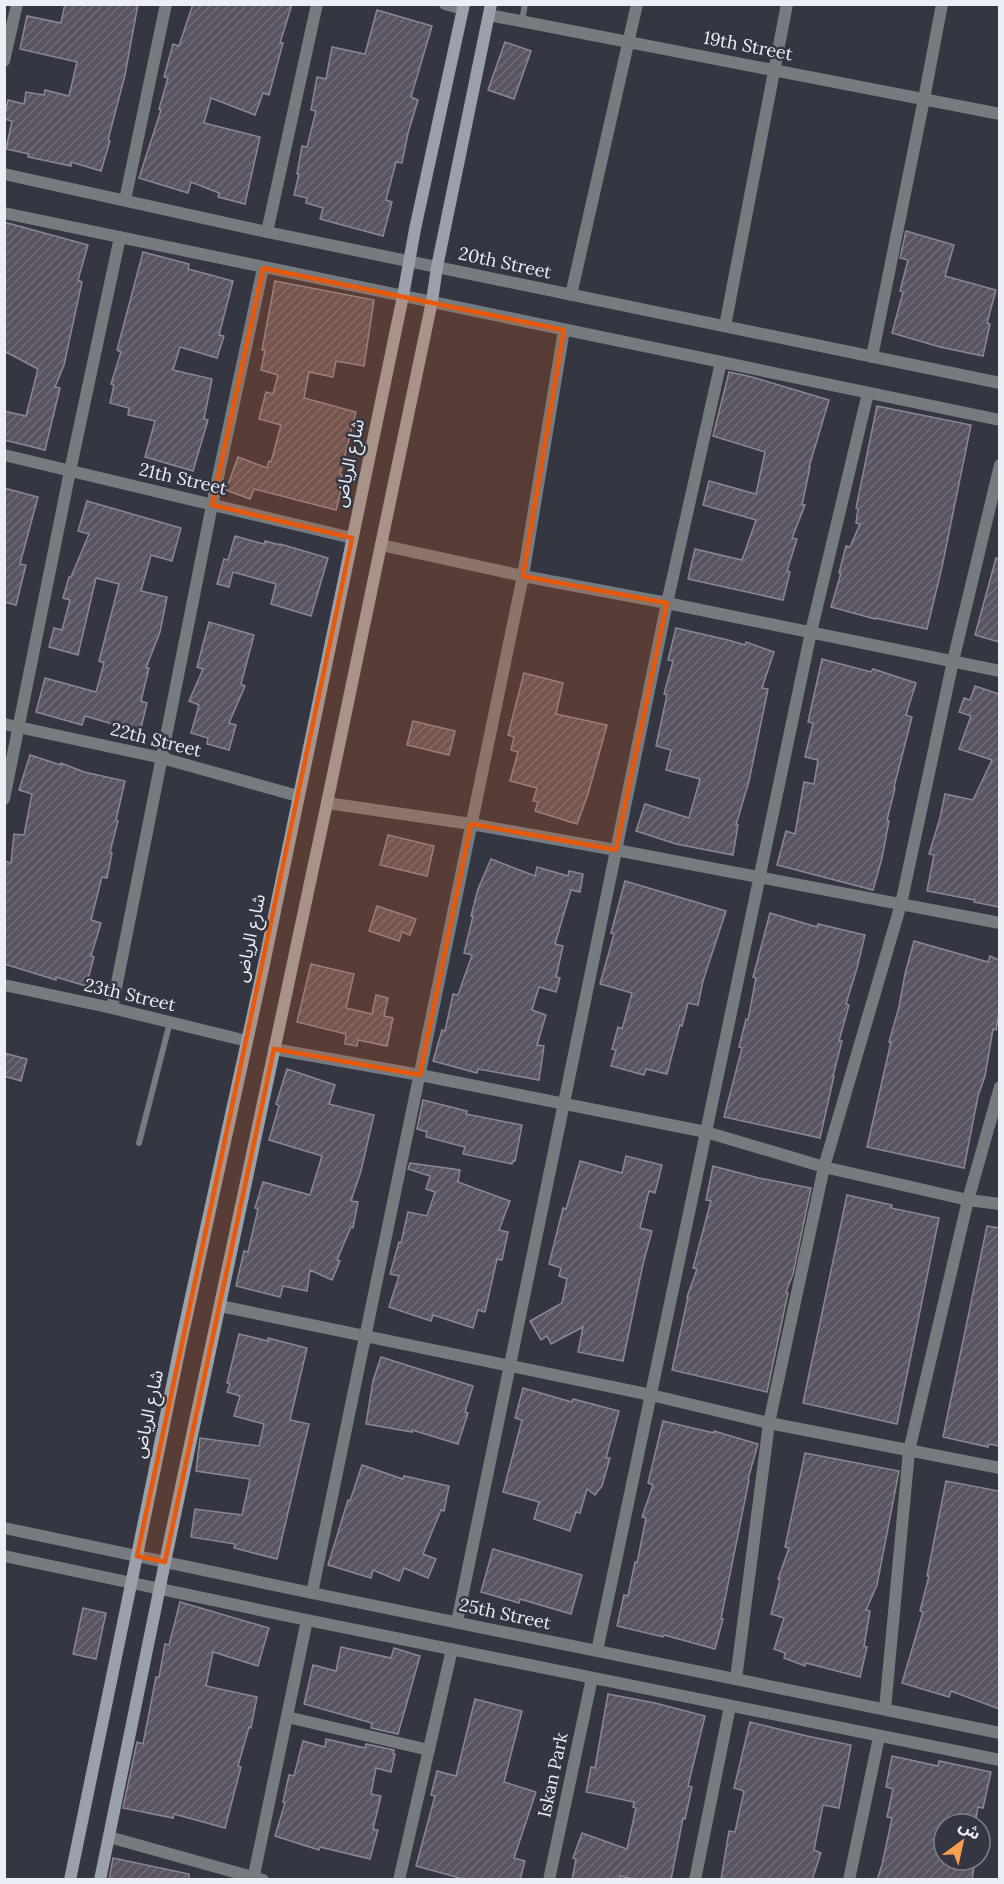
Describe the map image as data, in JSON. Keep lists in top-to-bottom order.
{
  "streets": {
    "main road": ["شارع الرياض"],
    "street": [
      "19th Street",
      "20th Street",
      "21th Street",
      "22th Street",
      "23th Street",
      "25th Street",
      "Iskan Park"
    ]
  },
  "crossings": [
    ["20th Street", "شارع الرياض"],
    ["شارع الرياض", "21th Street"],
    ["شارع الرياض", "22th Street"],
    ["شارع الرياض", "23th Street"],
    ["شارع الرياض", "25th Street"]
  ],
  "north": "top right"
}
